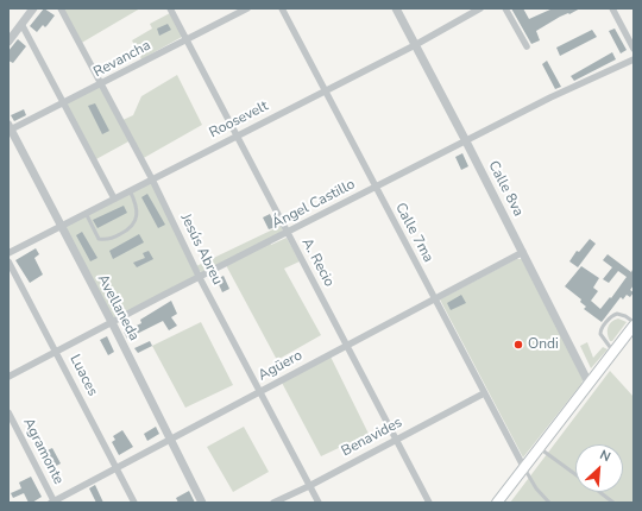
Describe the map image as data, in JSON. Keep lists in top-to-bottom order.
{
  "streets": {
    "street": [
      "Revancha",
      "Roosevelt",
      "Calle 8va",
      "Ángel Castillo",
      "Calle 7ma",
      "Jesús Abreu",
      "A. Recio",
      "Avellaneda",
      "Agüero",
      "Luaces",
      "Benavides",
      "Agramonte"
    ]
  },
  "crossings": [
    ["Revancha", "Jesús Abreu"],
    ["Revancha", "A. Recio"],
    ["Revancha", "Avellaneda"],
    ["Roosevelt", "Calle 8va"],
    ["Roosevelt", "Calle 7ma"],
    ["Roosevelt", "Jesús Abreu"],
    ["Roosevelt", "A. Recio"],
    ["Roosevelt", "Avellaneda"],
    ["Calle 8va", "Ángel Castillo"],
    ["Calle 8va", "Agüero"],
    ["Ángel Castillo", "Calle 7ma"],
    ["Ángel Castillo", "Jesús Abreu"],
    ["Ángel Castillo", "A. Recio"],
    ["Ángel Castillo", "Avellaneda"],
    ["Ángel Castillo", "Luaces"],
    ["Calle 7ma", "Agüero"],
    ["Calle 7ma", "Benavides"],
    ["Jesús Abreu", "Agüero"],
    ["Jesús Abreu", "Benavides"],
    ["A. Recio", "Agüero"],
    ["A. Recio", "Benavides"],
    ["Avellaneda", "Agüero"],
    ["Agüero", "Luaces"],
    ["Agüero", "Agramonte"]
  ],
  "places": ["Ondi"],
  "north": "top right"
}
